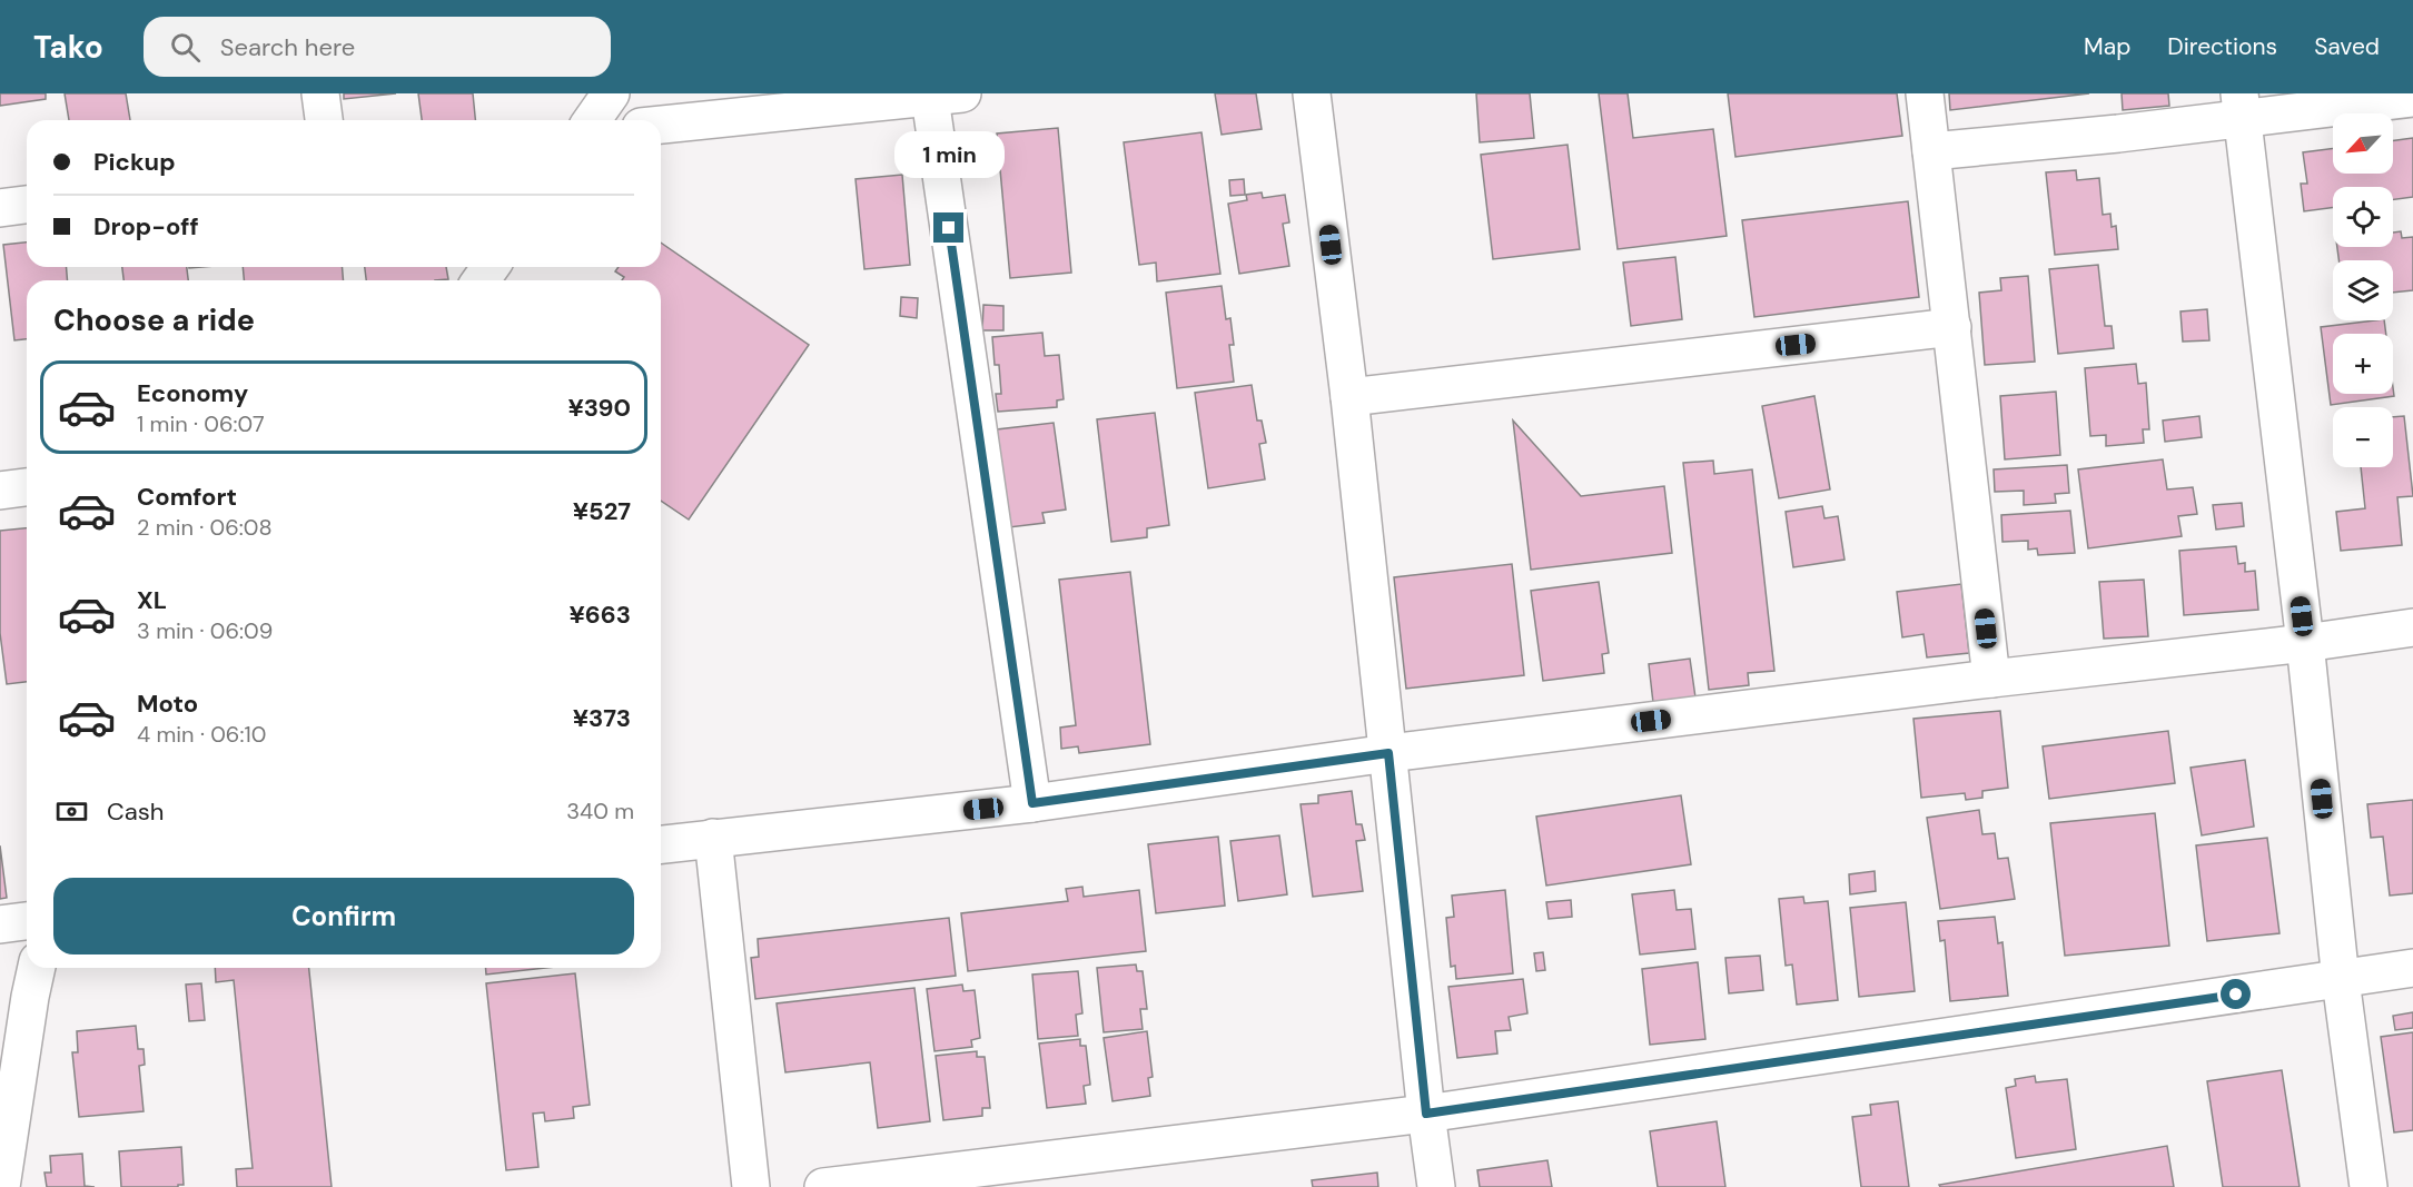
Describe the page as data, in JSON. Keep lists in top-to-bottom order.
{
  "north": "bottom left",
  "page": {
    "header": "Tako",
    "search": "Search here",
    "nav": ["Map", "Directions", "Saved"],
    "map_buttons": ["+", "−"],
    "banner": ["Pickup", "Drop-off"],
    "bubble": "1 min",
    "heading": "Choose a ride",
    "list": [
      {
        "name": "Economy",
        "note": "1 min · 06:07",
        "value": "¥390"
      },
      {
        "name": "Comfort",
        "note": "2 min · 06:08",
        "value": "¥527"
      },
      {
        "name": "XL",
        "note": "3 min · 06:09",
        "value": "¥663"
      },
      {
        "name": "Moto",
        "note": "4 min · 06:10",
        "value": "¥373"
      }
    ],
    "pay": ["Cash", "340 m"],
    "buttons": "Confirm"
  }
}
